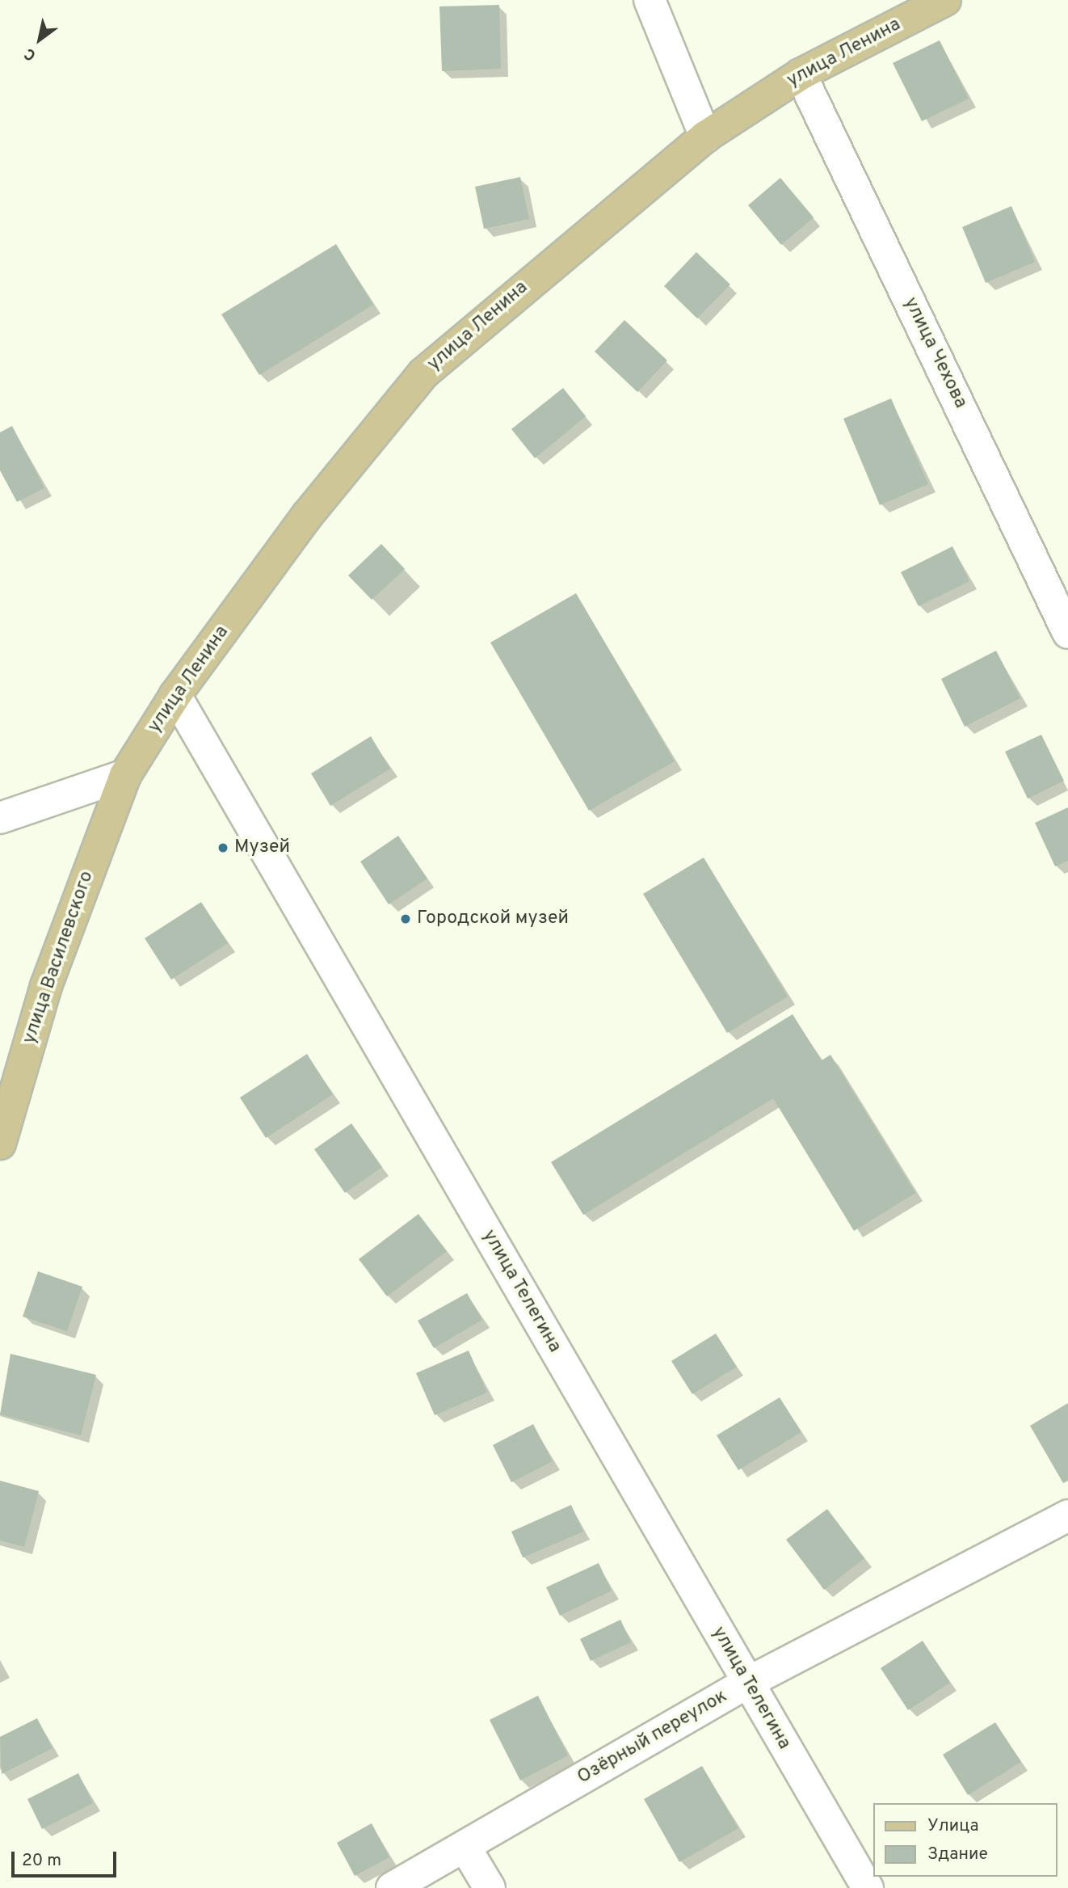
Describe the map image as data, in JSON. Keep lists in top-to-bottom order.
{
  "streets": {
    "main road": ["улица Ленина", "улица Василевского"],
    "street": ["улица Чехова", "улица Телегина", "Озёрный переулок"]
  },
  "crossings": [
    ["улица Ленина", "улица Чехова"],
    ["улица Ленина", "улица Василевского"],
    ["улица Ленина", "улица Телегина"],
    ["улица Телегина", "Озёрный переулок"]
  ],
  "places": ["Музей", "Городской музей"],
  "legend": ["Улица", "Здание"],
  "scale_bar": "20 m",
  "north": "bottom left"
}
